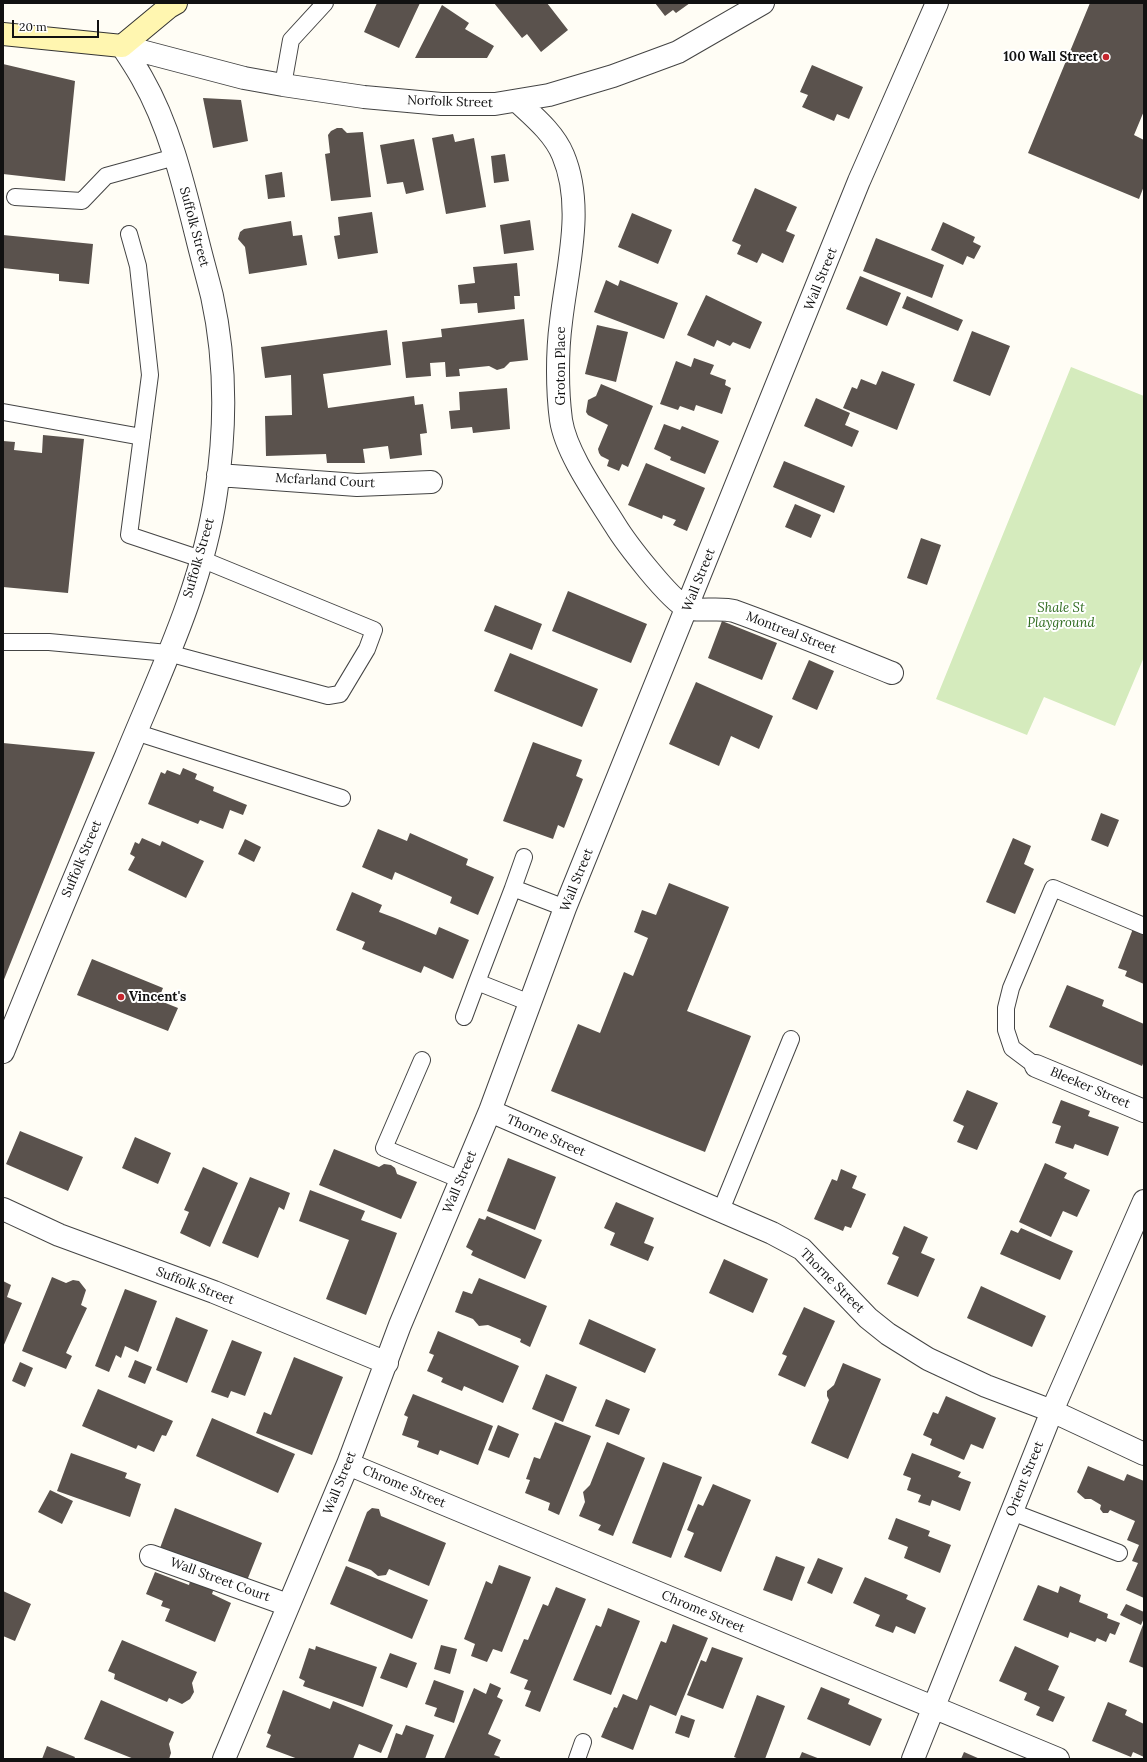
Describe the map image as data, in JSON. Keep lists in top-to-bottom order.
{
  "streets": {
    "street": [
      "Norfolk Street",
      "Suffolk Street",
      "Wall Street",
      "Groton Place",
      "Mcfarland Court",
      "Montreal Street",
      "Bleeker Street",
      "Thorne Street",
      "Orient Street",
      "Chrome Street",
      "Wall Street Court"
    ]
  },
  "crossings": [
    ["Norfolk Street", "Suffolk Street"],
    ["Norfolk Street", "Groton Place"],
    ["Suffolk Street", "Wall Street"],
    ["Suffolk Street", "Mcfarland Court"],
    ["Wall Street", "Groton Place"],
    ["Wall Street", "Montreal Street"],
    ["Wall Street", "Thorne Street"],
    ["Wall Street", "Chrome Street"],
    ["Wall Street", "Wall Street Court"],
    ["Groton Place", "Montreal Street"],
    ["Thorne Street", "Orient Street"],
    ["Orient Street", "Chrome Street"]
  ],
  "parks": ["Shale St Playground"],
  "places": ["100 Wall Street", "Vincent's"],
  "scale_bar": "20 m"
}
